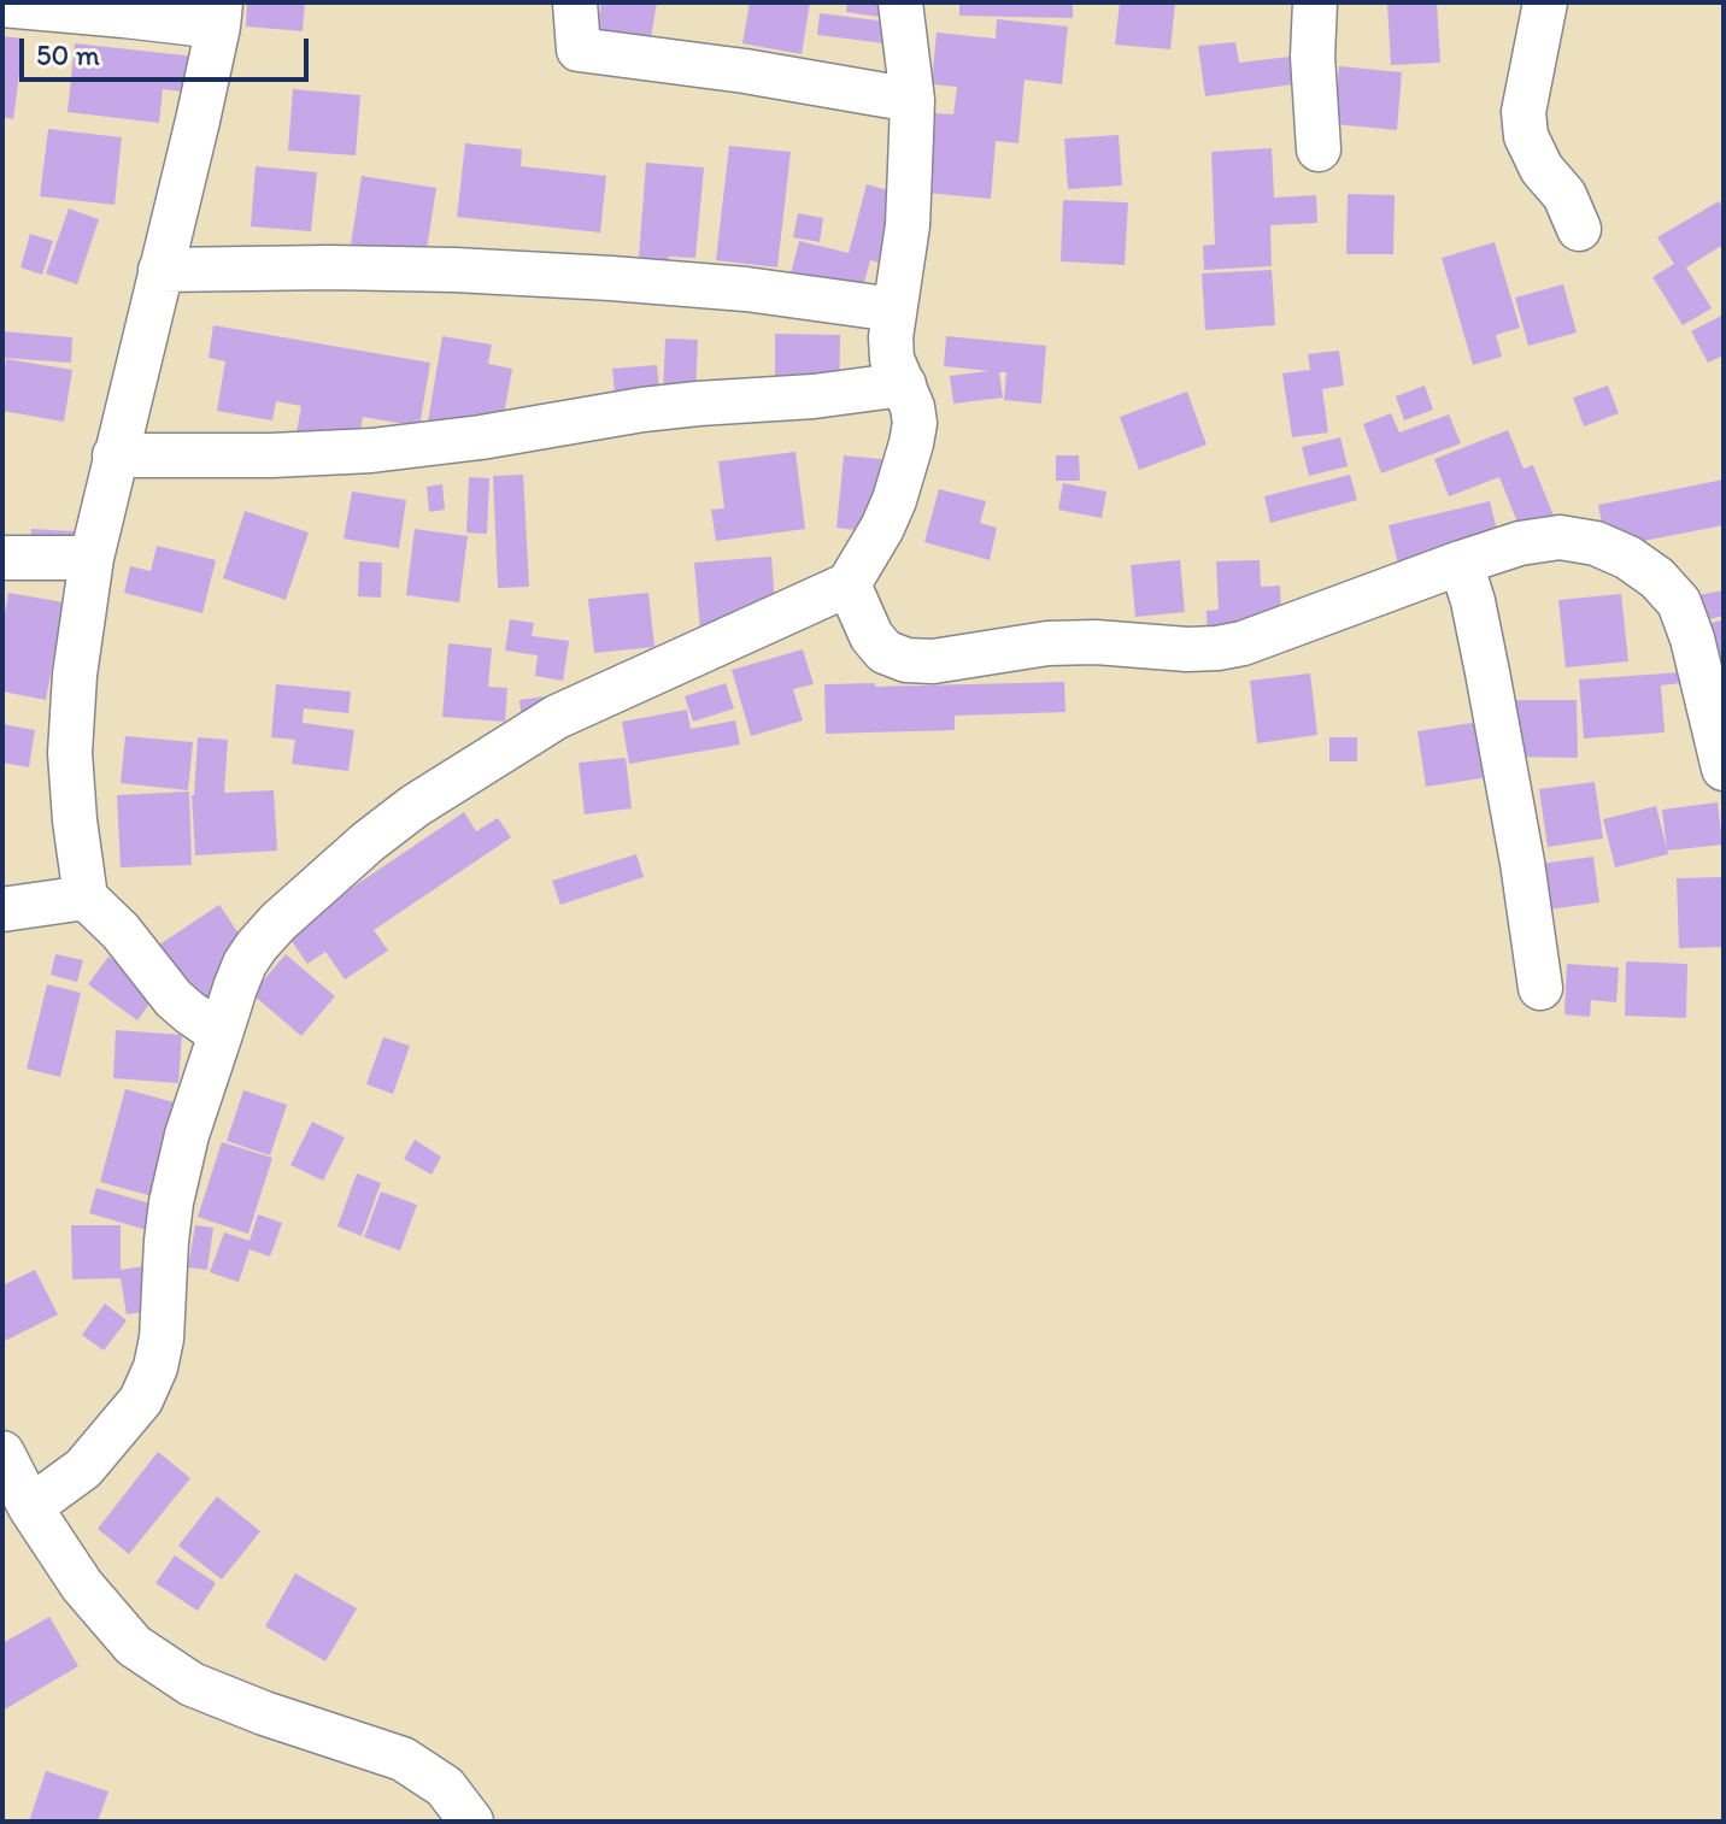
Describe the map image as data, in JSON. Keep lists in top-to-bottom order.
{
  "scale_bar": "50 m"
}
